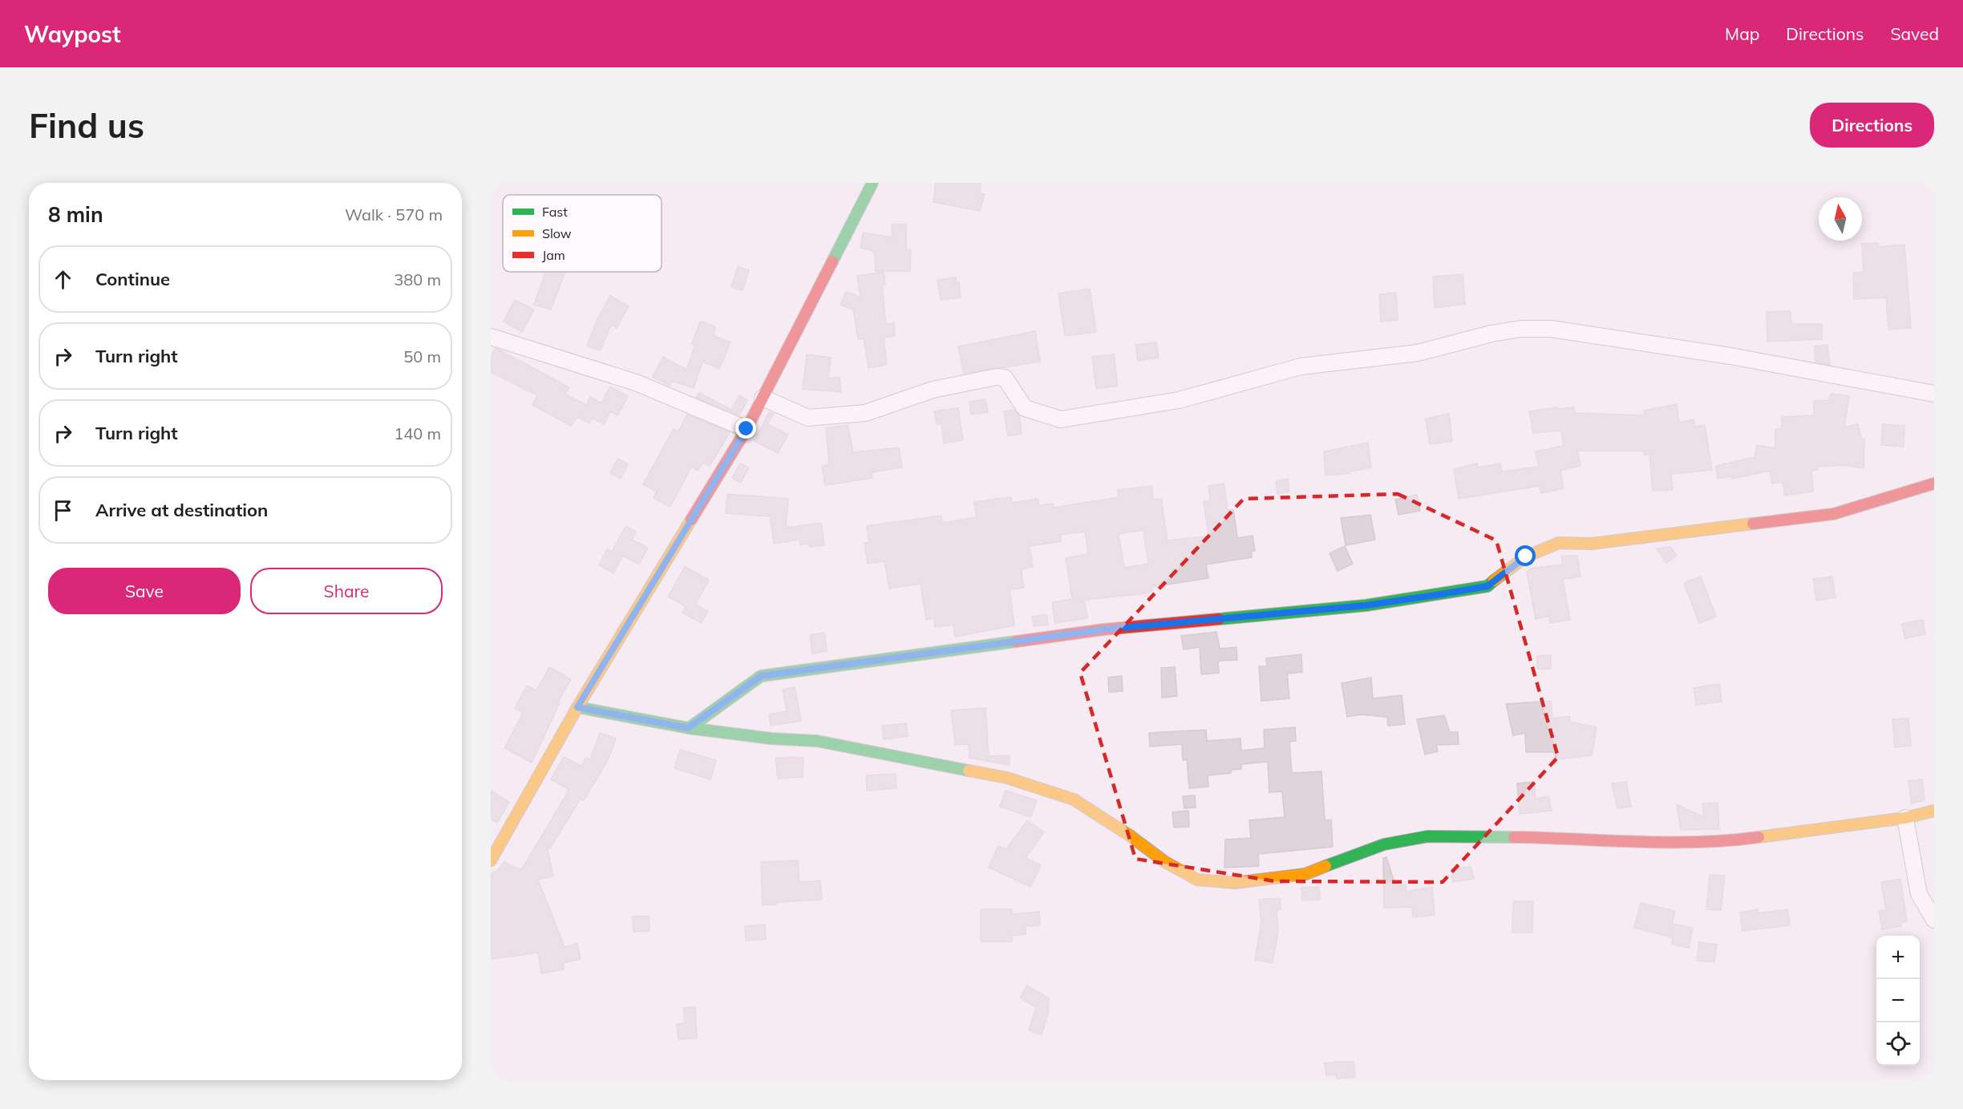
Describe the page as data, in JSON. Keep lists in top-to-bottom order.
{
  "legend": ["Fast", "Slow", "Jam"],
  "north": "top",
  "page": {
    "header": "Waypost",
    "nav": ["Map", "Directions", "Saved"],
    "buttons": [
      "Directions",
      ["Save", "Share"]
    ],
    "title": "Find us",
    "heading": ["8 min", "Walk · 570 m"],
    "list": [
      ["Continue", "380 m"],
      ["Turn right", "50 m"],
      ["Turn right", "140 m"],
      "Arrive at destination"
    ],
    "map_buttons": ["+", "−"]
  }
}
